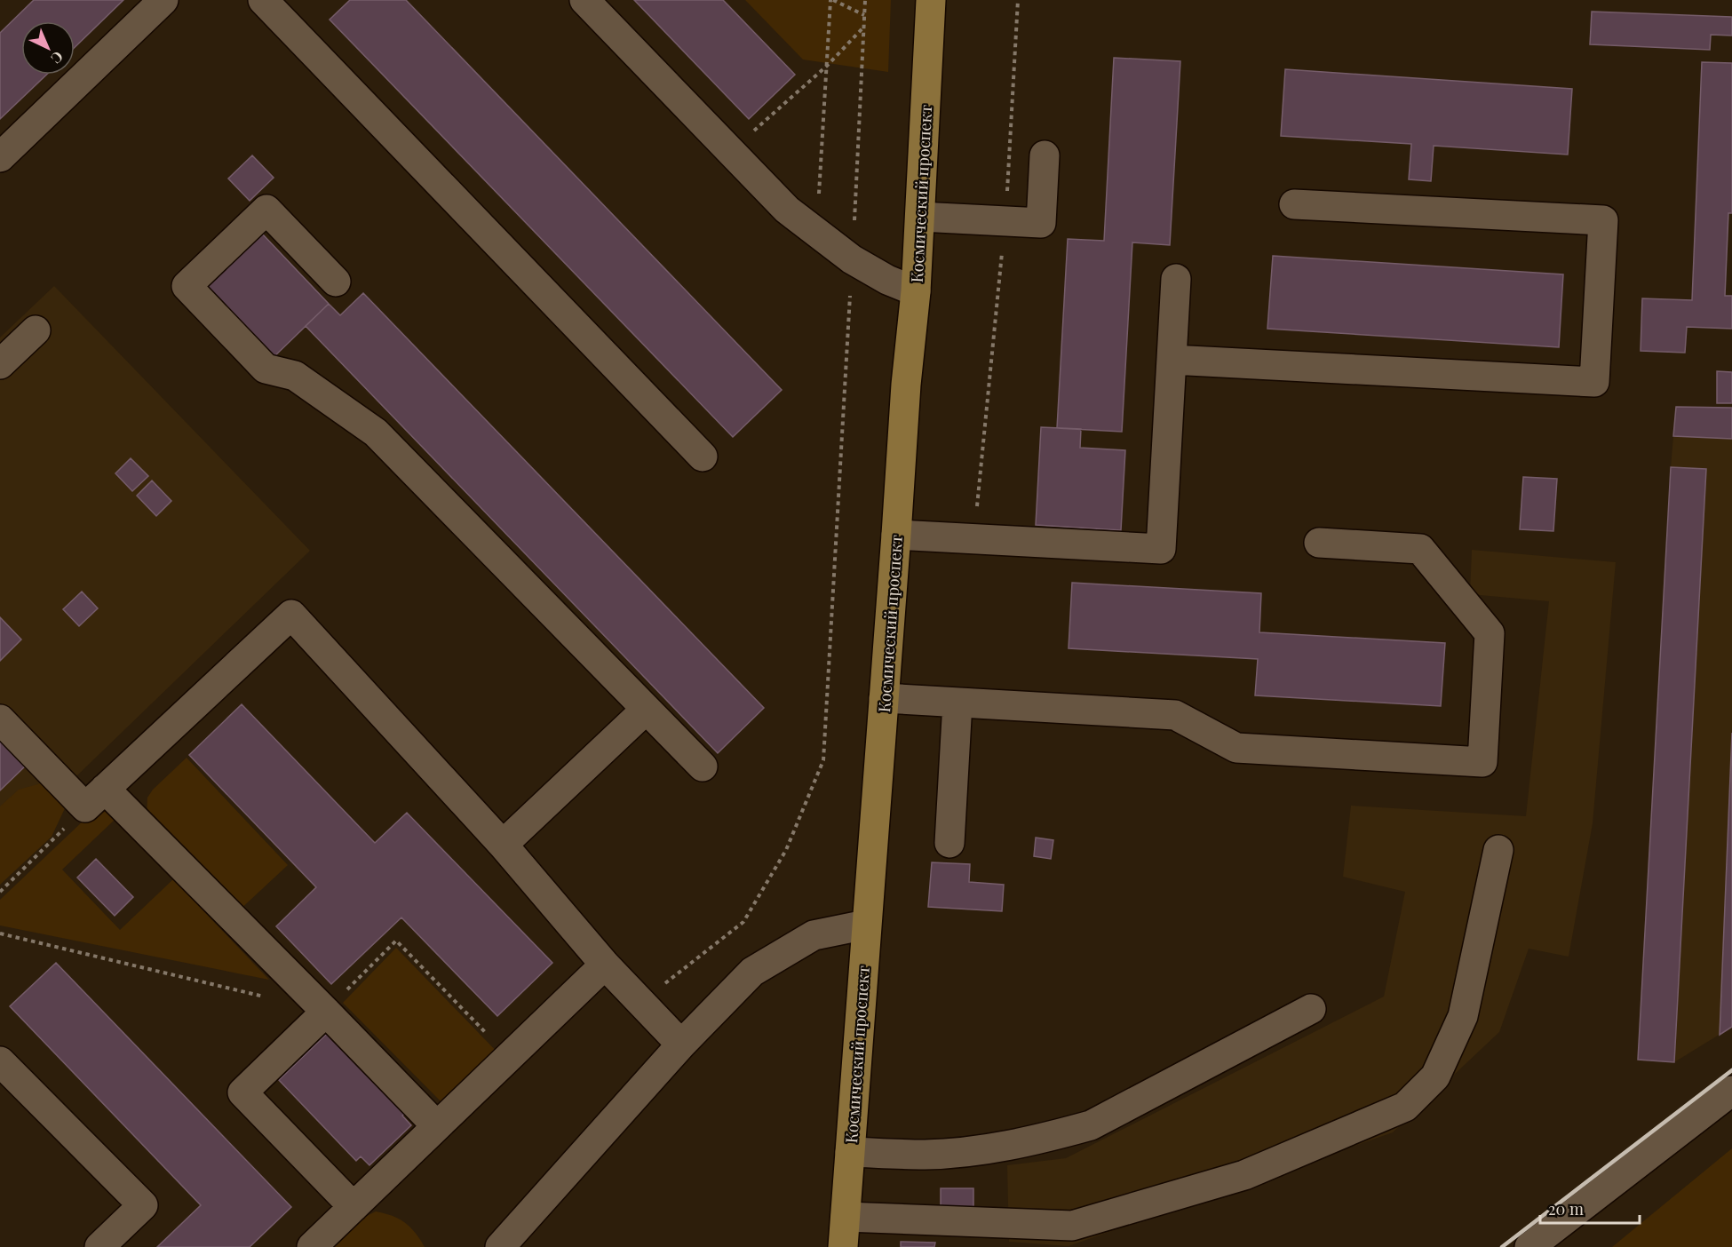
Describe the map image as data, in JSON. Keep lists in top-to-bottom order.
{
  "streets": {
    "main road": ["Космический проспект"]
  },
  "scale_bar": "20 m",
  "north": "bottom right"
}
